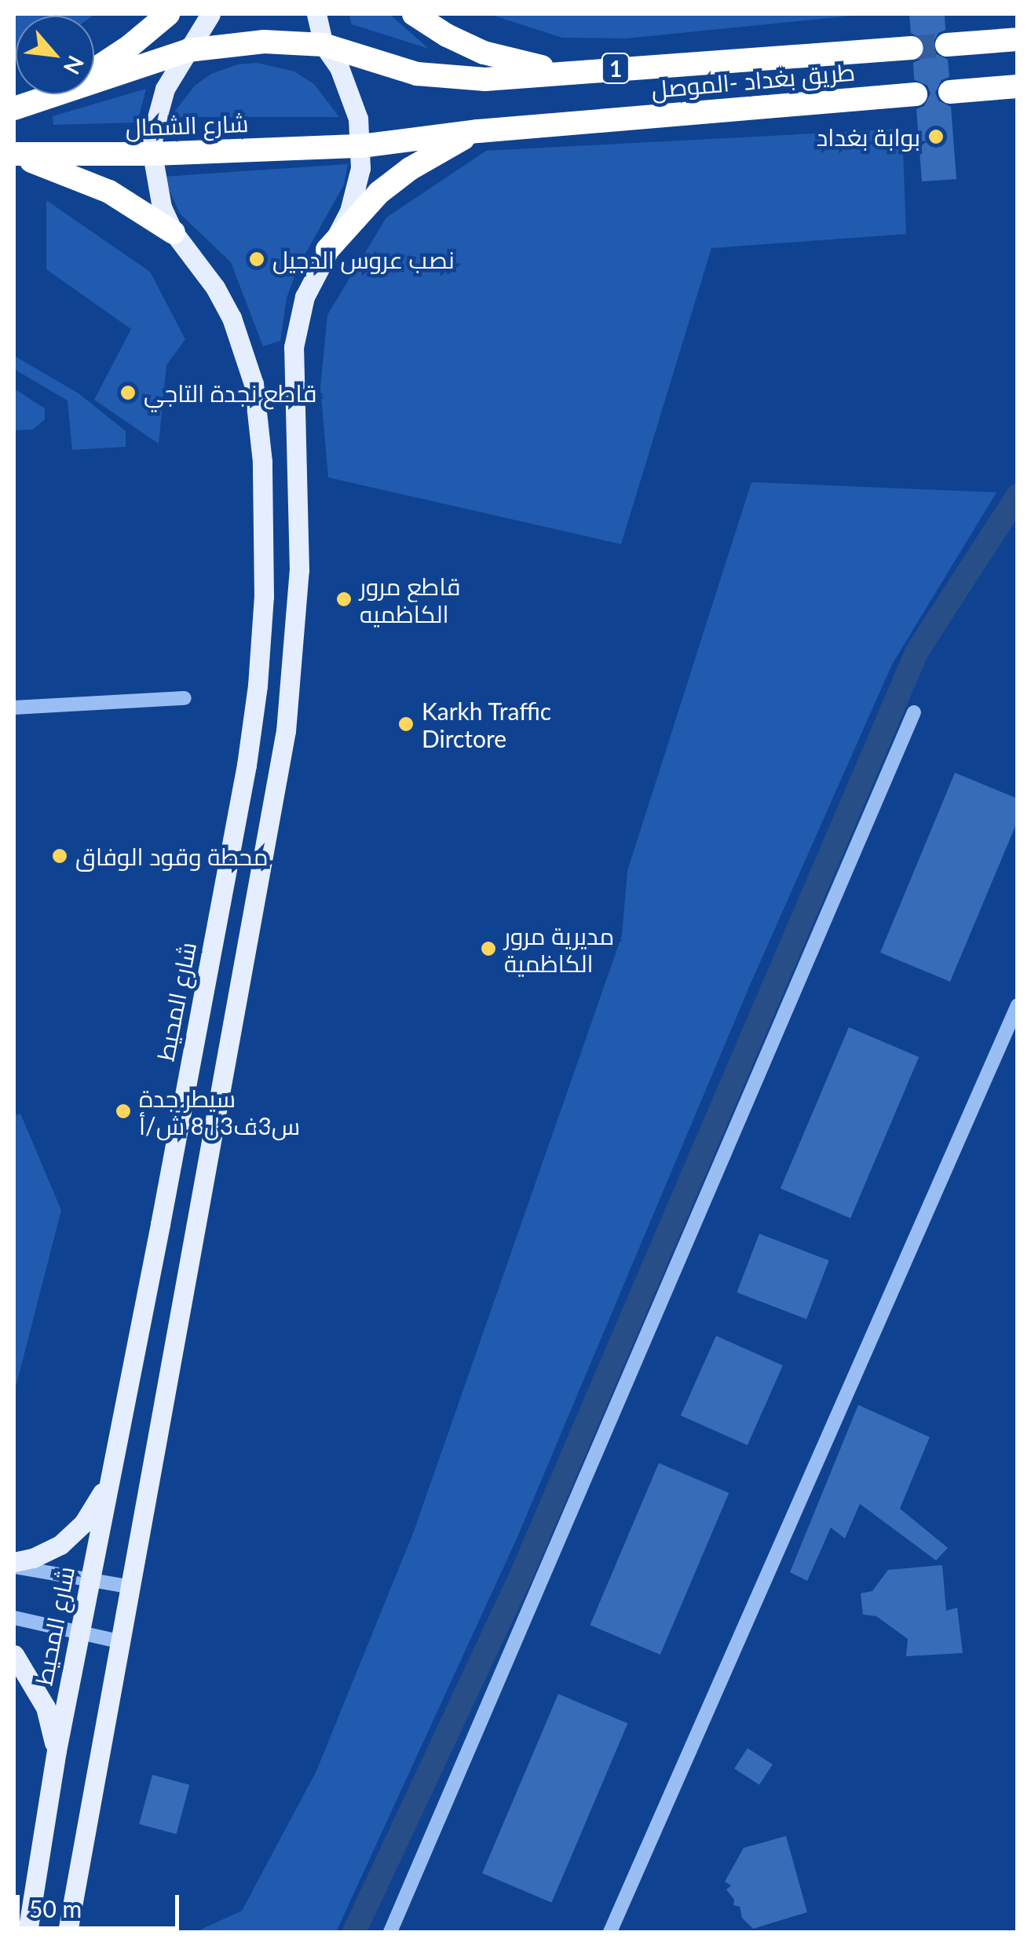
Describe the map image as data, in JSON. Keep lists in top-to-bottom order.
{
  "streets": {
    "highway": ["1", "طريق بغداد -الموصل", "شارع الشمال"],
    "main road": ["شارع المحيط"]
  },
  "crossings": [
    ["1", "شارع المحيط"],
    ["طريق بغداد -الموصل", "شارع الشمال"],
    ["شارع الشمال", "شارع المحيط"]
  ],
  "places": [
    "بوابة بغداد",
    "نصب عروس الدجيل",
    "قاطع نجدة التاجي",
    "قاطع مرور الكاظميه",
    "Karkh Traffic Dirctore",
    "محطة وقود الوفاق",
    "مديرية مرور الكاظمية",
    "سيطر جدة س3ف3ل8 ش/أ"
  ],
  "scale_bar": "50 m",
  "north": "bottom right"
}
